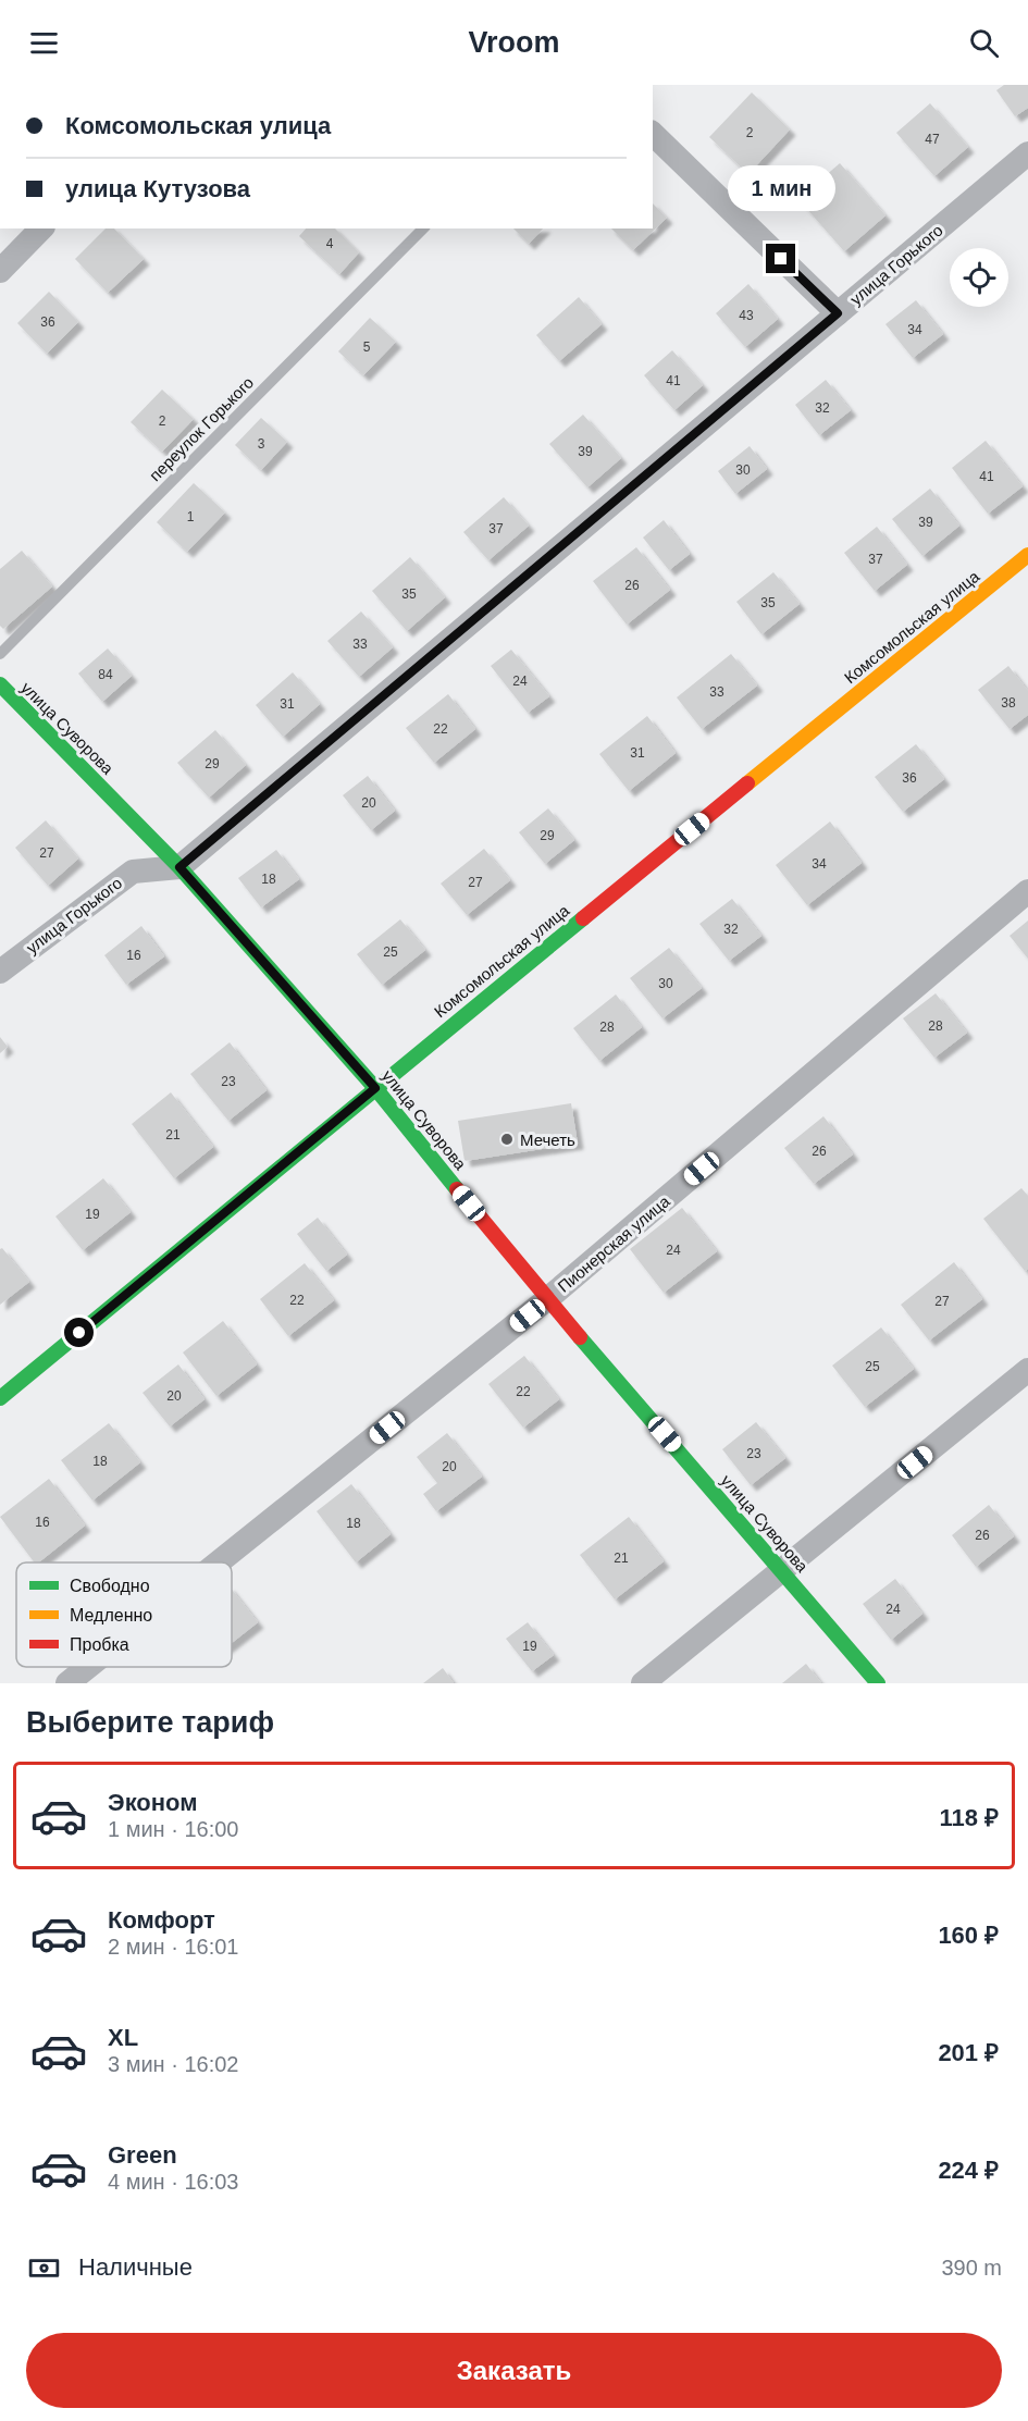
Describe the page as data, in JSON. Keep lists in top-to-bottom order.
{
  "streets": {
    "street": [
      "улица Горького",
      "Комсомольская улица",
      "улица Суворова",
      "Пионерская улица"
    ],
    "lane": ["переулок Горького"]
  },
  "crossings": [
    ["улица Горького", "улица Суворова"],
    ["Комсомольская улица", "улица Суворова"],
    ["улица Суворова", "Пионерская улица"]
  ],
  "places": ["Мечеть"],
  "house_numbers": [
    "2",
    "47",
    "4",
    "43",
    "36",
    "34",
    "5",
    "41",
    "32",
    "2",
    "3",
    "39",
    "30",
    "41",
    "1",
    "39",
    "37",
    "37",
    "26",
    "35",
    "35",
    "33",
    "84",
    "24",
    "33",
    "38",
    "31",
    "22",
    "31",
    "29",
    "36",
    "20",
    "29",
    "27",
    "34",
    "18",
    "27",
    "32",
    "25",
    "16",
    "30",
    "28",
    "28",
    "23",
    "21",
    "26",
    "19",
    "24",
    "22",
    "27",
    "25",
    "22",
    "20",
    "23",
    "18",
    "20",
    "16",
    "18",
    "26",
    "21",
    "24",
    "19"
  ],
  "legend": ["Свободно", "Медленно", "Пробка"],
  "page": {
    "header": "Vroom",
    "banner": ["Комсомольская улица", "улица Кутузова"],
    "bubble": "1 мин",
    "heading": "Выберите тариф",
    "list": [
      {
        "name": "Эконом",
        "note": "1 мин · 16:00",
        "value": "118 ₽"
      },
      {
        "name": "Комфорт",
        "note": "2 мин · 16:01",
        "value": "160 ₽"
      },
      {
        "name": "XL",
        "note": "3 мин · 16:02",
        "value": "201 ₽"
      },
      {
        "name": "Green",
        "note": "4 мин · 16:03",
        "value": "224 ₽"
      }
    ],
    "pay": ["Наличные", "390 m"],
    "buttons": "Заказать"
  }
}
